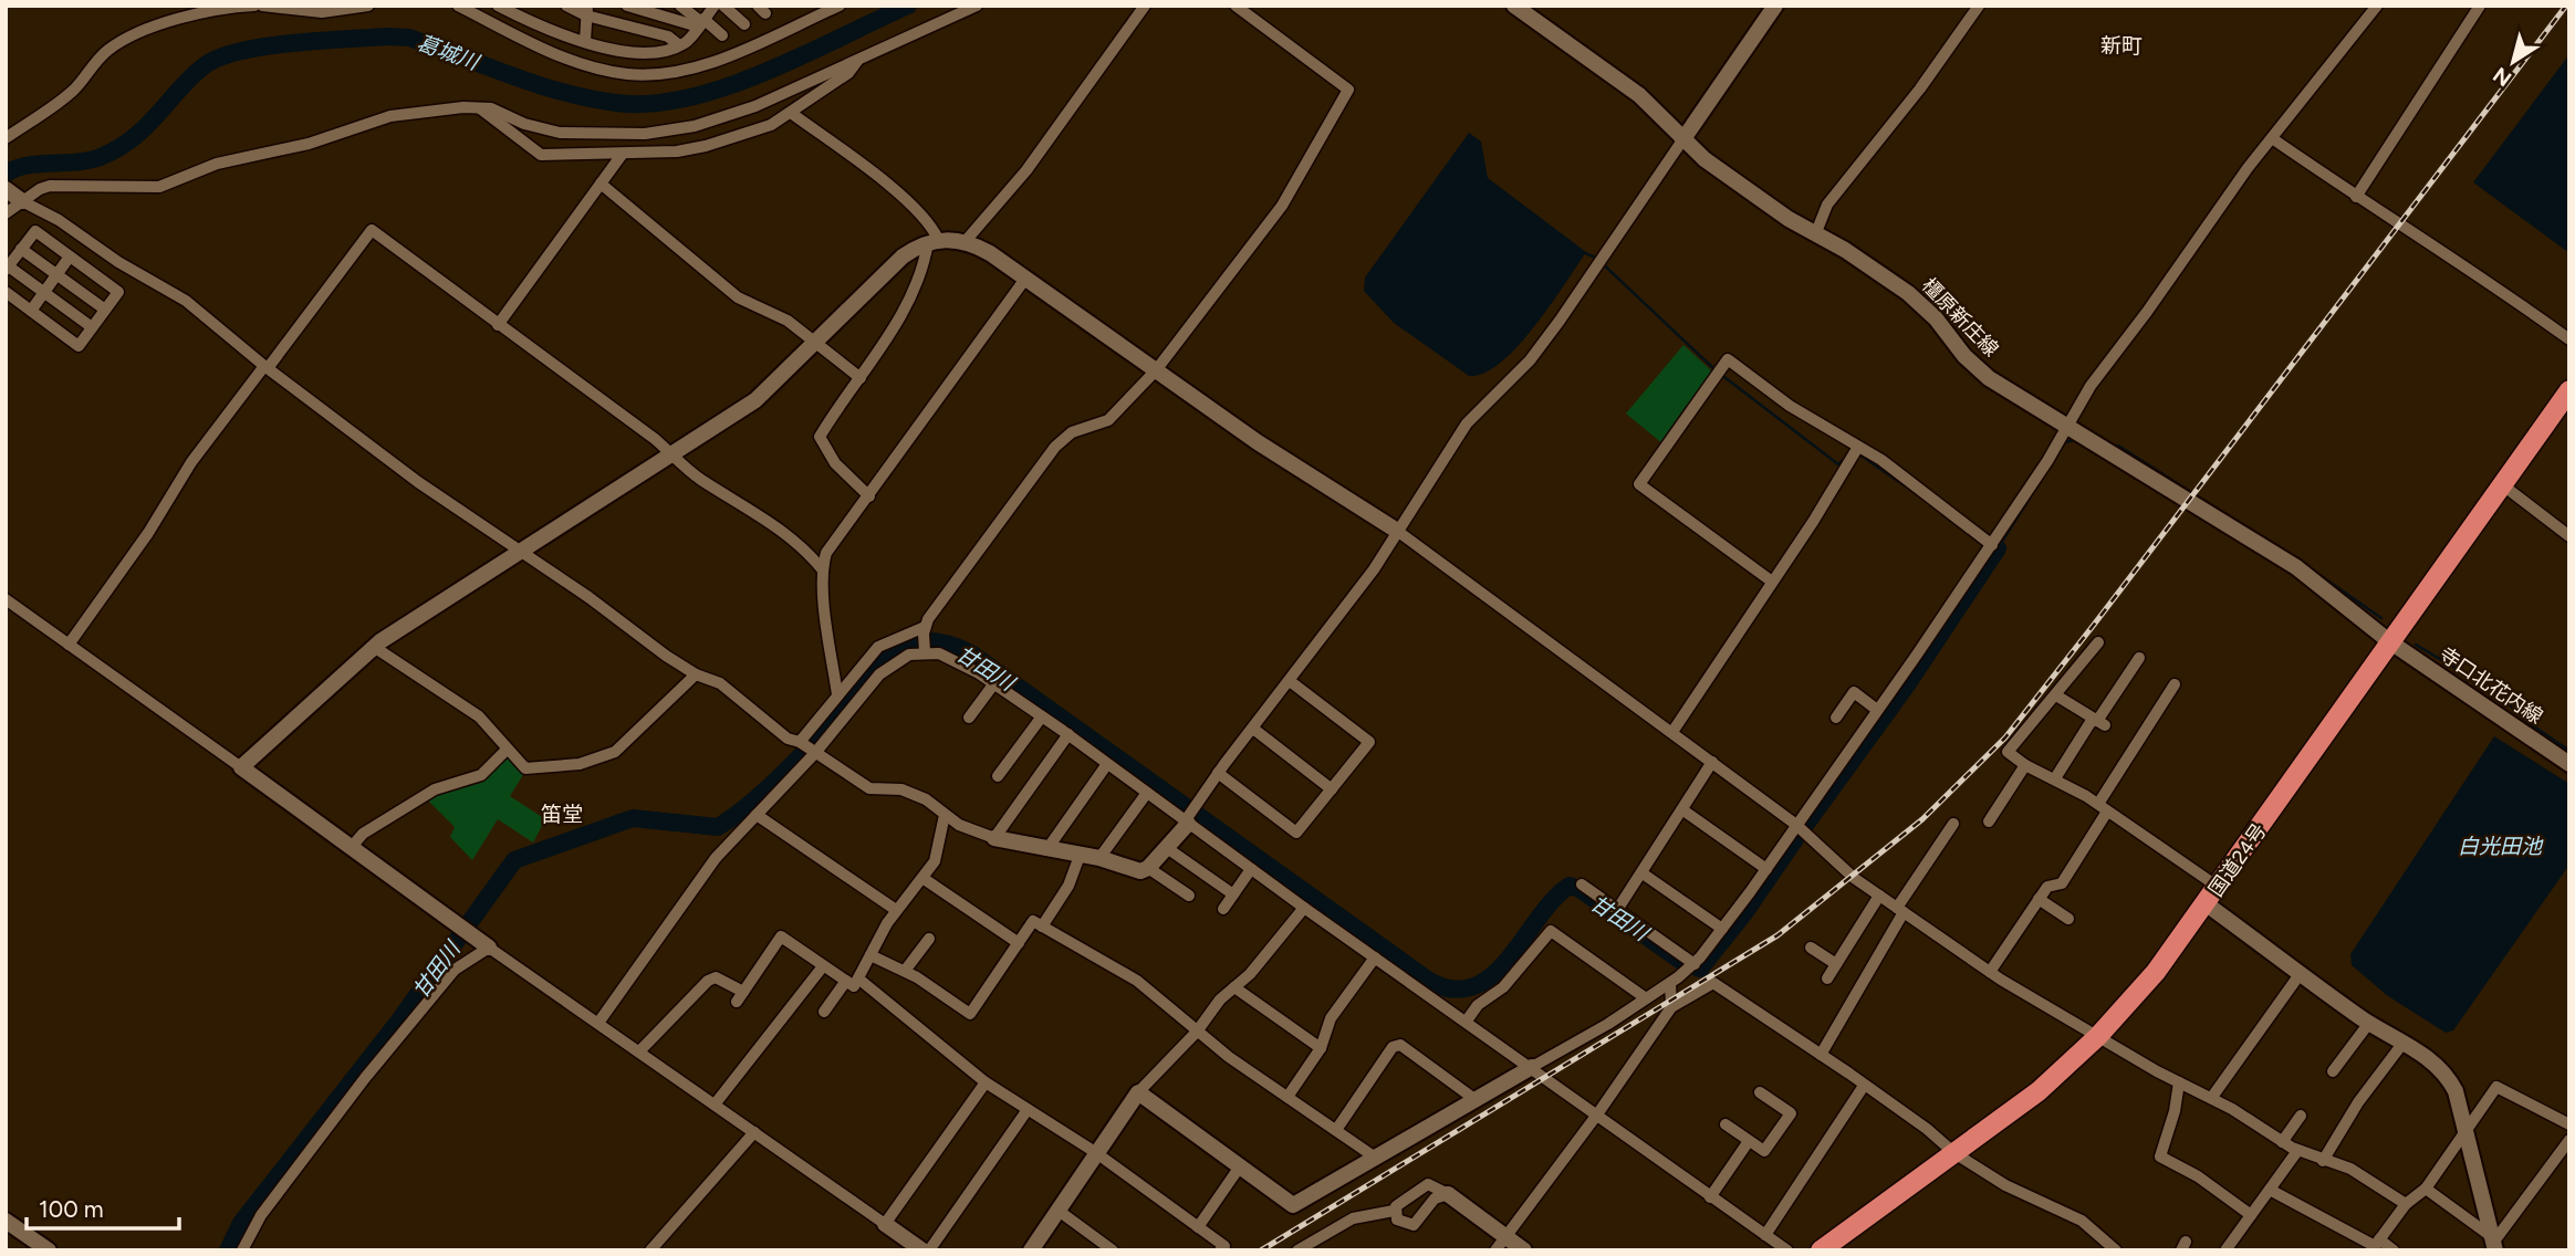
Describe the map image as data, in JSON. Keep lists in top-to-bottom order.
{
  "streets": {
    "highway": ["国道24号"],
    "street": ["橿原新庄線", "寺口北花内線"]
  },
  "crossings": [
    ["橿原新庄線", "寺口北花内線"],
    ["橿原新庄線", "国道24号"],
    ["寺口北花内線", "国道24号"]
  ],
  "districts": ["新町", "笛堂"],
  "water": ["葛城川", "甘田川", "白光田池"],
  "scale_bar": "100 m",
  "north": "bottom left"
}
